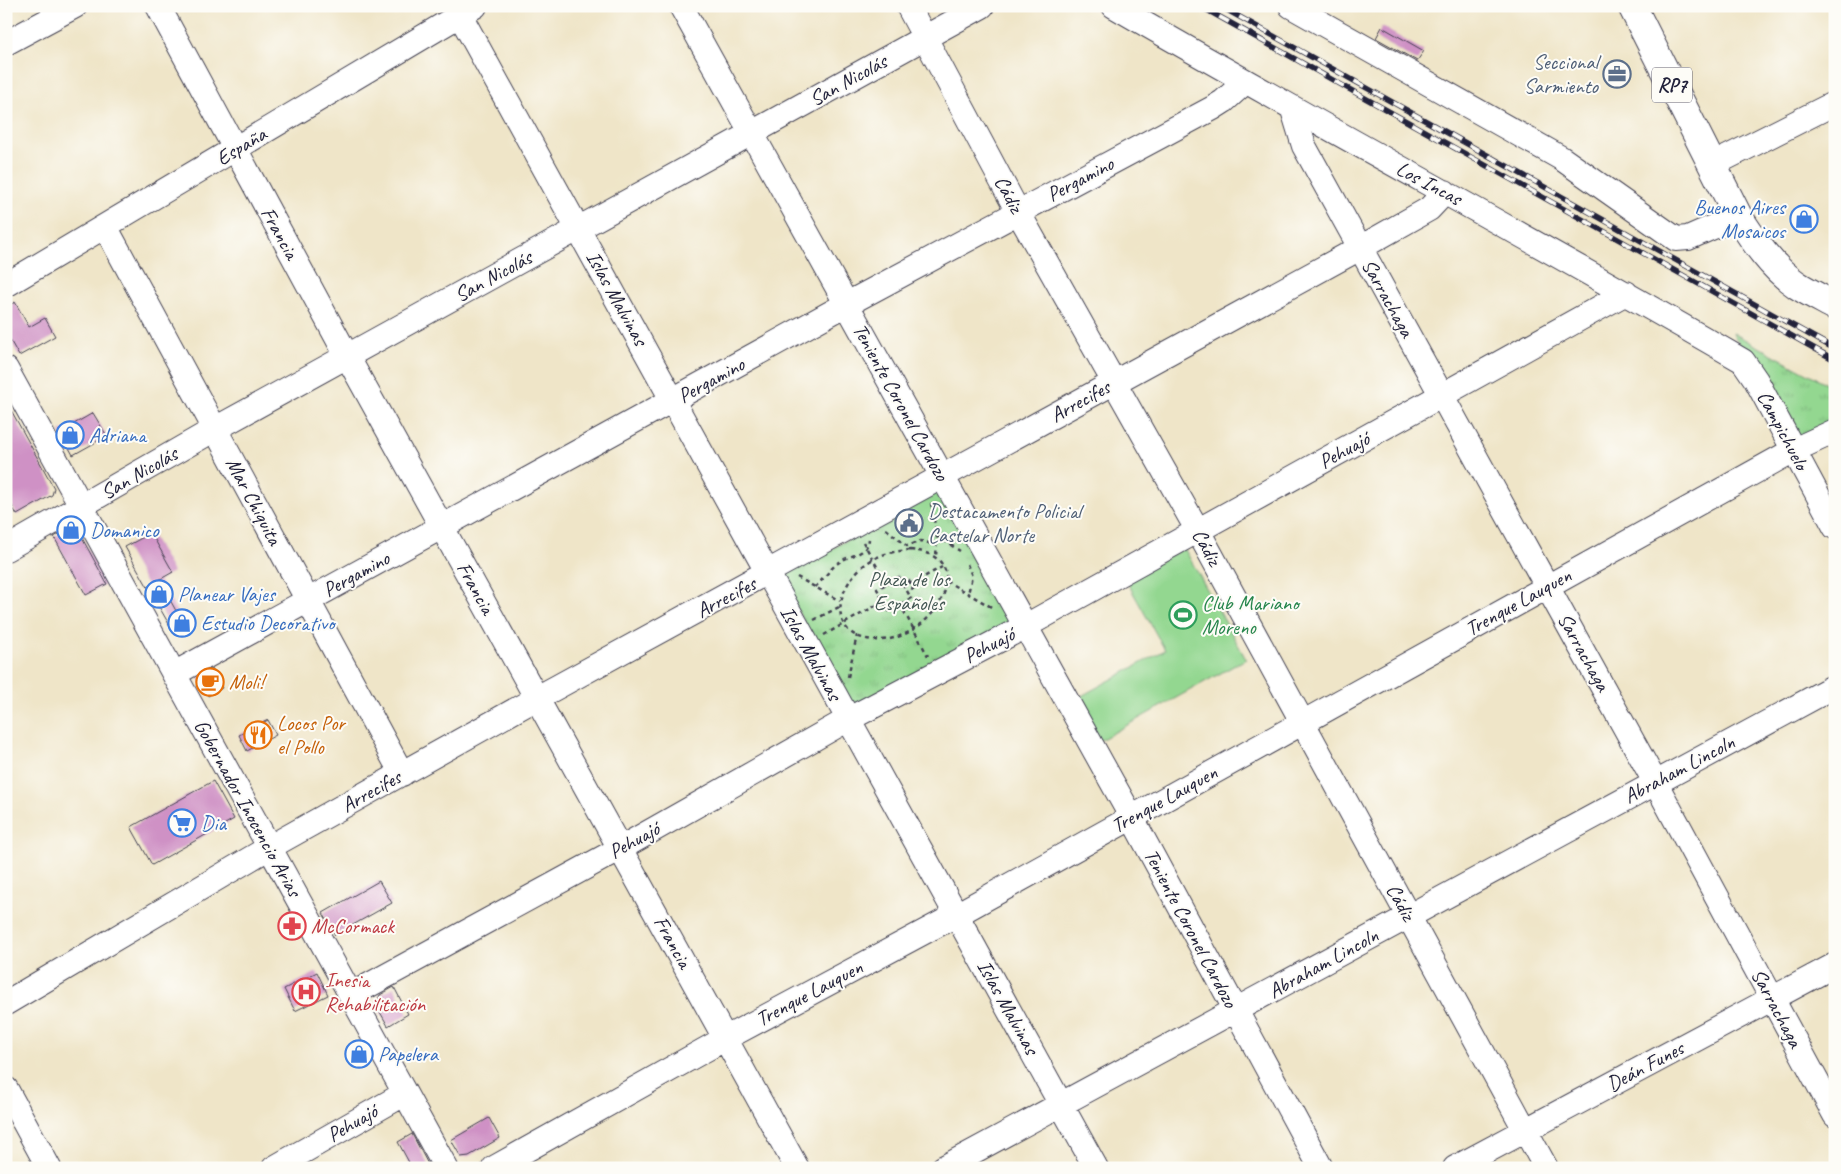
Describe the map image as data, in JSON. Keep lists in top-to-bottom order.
{
  "streets": {
    "main road": ["RP7"],
    "street": [
      "San Nicolás",
      "España",
      "Pergamino",
      "Los Incas",
      "Cádiz",
      "Francia",
      "Islas Malvinas",
      "Sarrachaga",
      "Arrecifes",
      "Teniente Coronel Cardozo",
      "Campichuelo",
      "Pehuajó",
      "Mar Chiquita",
      "Trenque Lauquen",
      "Abraham Lincoln",
      "Gobernador Inocencio Arias",
      "Deán Funes"
    ]
  },
  "crossings": [
    ["San Nicolás", "Cádiz"],
    ["San Nicolás", "Francia"],
    ["San Nicolás", "Islas Malvinas"],
    ["San Nicolás", "Teniente Coronel Cardozo"],
    ["San Nicolás", "Mar Chiquita"],
    ["San Nicolás", "Gobernador Inocencio Arias"],
    ["España", "Francia"],
    ["España", "Islas Malvinas"],
    ["España", "Mar Chiquita"],
    ["Pergamino", "Los Incas"],
    ["Pergamino", "Cádiz"],
    ["Pergamino", "Francia"],
    ["Pergamino", "Islas Malvinas"],
    ["Pergamino", "Teniente Coronel Cardozo"],
    ["Pergamino", "Mar Chiquita"],
    ["Pergamino", "Gobernador Inocencio Arias"],
    ["Los Incas", "Sarrachaga"],
    ["Los Incas", "Arrecifes"],
    ["Los Incas", "Campichuelo"],
    ["Los Incas", "Pehuajó"],
    ["Cádiz", "Arrecifes"],
    ["Cádiz", "Pehuajó"],
    ["Cádiz", "Trenque Lauquen"],
    ["Cádiz", "Abraham Lincoln"],
    ["Cádiz", "Deán Funes"],
    ["Francia", "Arrecifes"],
    ["Francia", "Pehuajó"],
    ["Francia", "Trenque Lauquen"],
    ["Islas Malvinas", "Arrecifes"],
    ["Islas Malvinas", "Pehuajó"],
    ["Islas Malvinas", "Trenque Lauquen"],
    ["Islas Malvinas", "Abraham Lincoln"],
    ["Sarrachaga", "Arrecifes"],
    ["Sarrachaga", "Pehuajó"],
    ["Sarrachaga", "Trenque Lauquen"],
    ["Sarrachaga", "Abraham Lincoln"],
    ["Sarrachaga", "Deán Funes"],
    ["Arrecifes", "Teniente Coronel Cardozo"],
    ["Arrecifes", "Mar Chiquita"],
    ["Arrecifes", "Gobernador Inocencio Arias"],
    ["Teniente Coronel Cardozo", "Pehuajó"],
    ["Teniente Coronel Cardozo", "Trenque Lauquen"],
    ["Teniente Coronel Cardozo", "Abraham Lincoln"],
    ["Campichuelo", "Trenque Lauquen"],
    ["Pehuajó", "Gobernador Inocencio Arias"]
  ],
  "parks": ["Plaza de los Españoles"],
  "places": {
    "office": ["Seccional Sarmiento"],
    "shop": [
      "Buenos Aires Mosaicos",
      "Adriana",
      "Domanico",
      "Planear Vajes",
      "Estudio Decorativo",
      "Papelera"
    ],
    "public building": ["Destacamento Policial Castelar Norte"],
    "sports": ["Club Mariano Moreno"],
    "cafe": ["Moli!"],
    "restaurant": ["Locos Por el Pollo"],
    "supermarket": ["Dia"],
    "pharmacy": ["McCormack"],
    "hospital": ["Inesia Rehabilitación"]
  }
}
